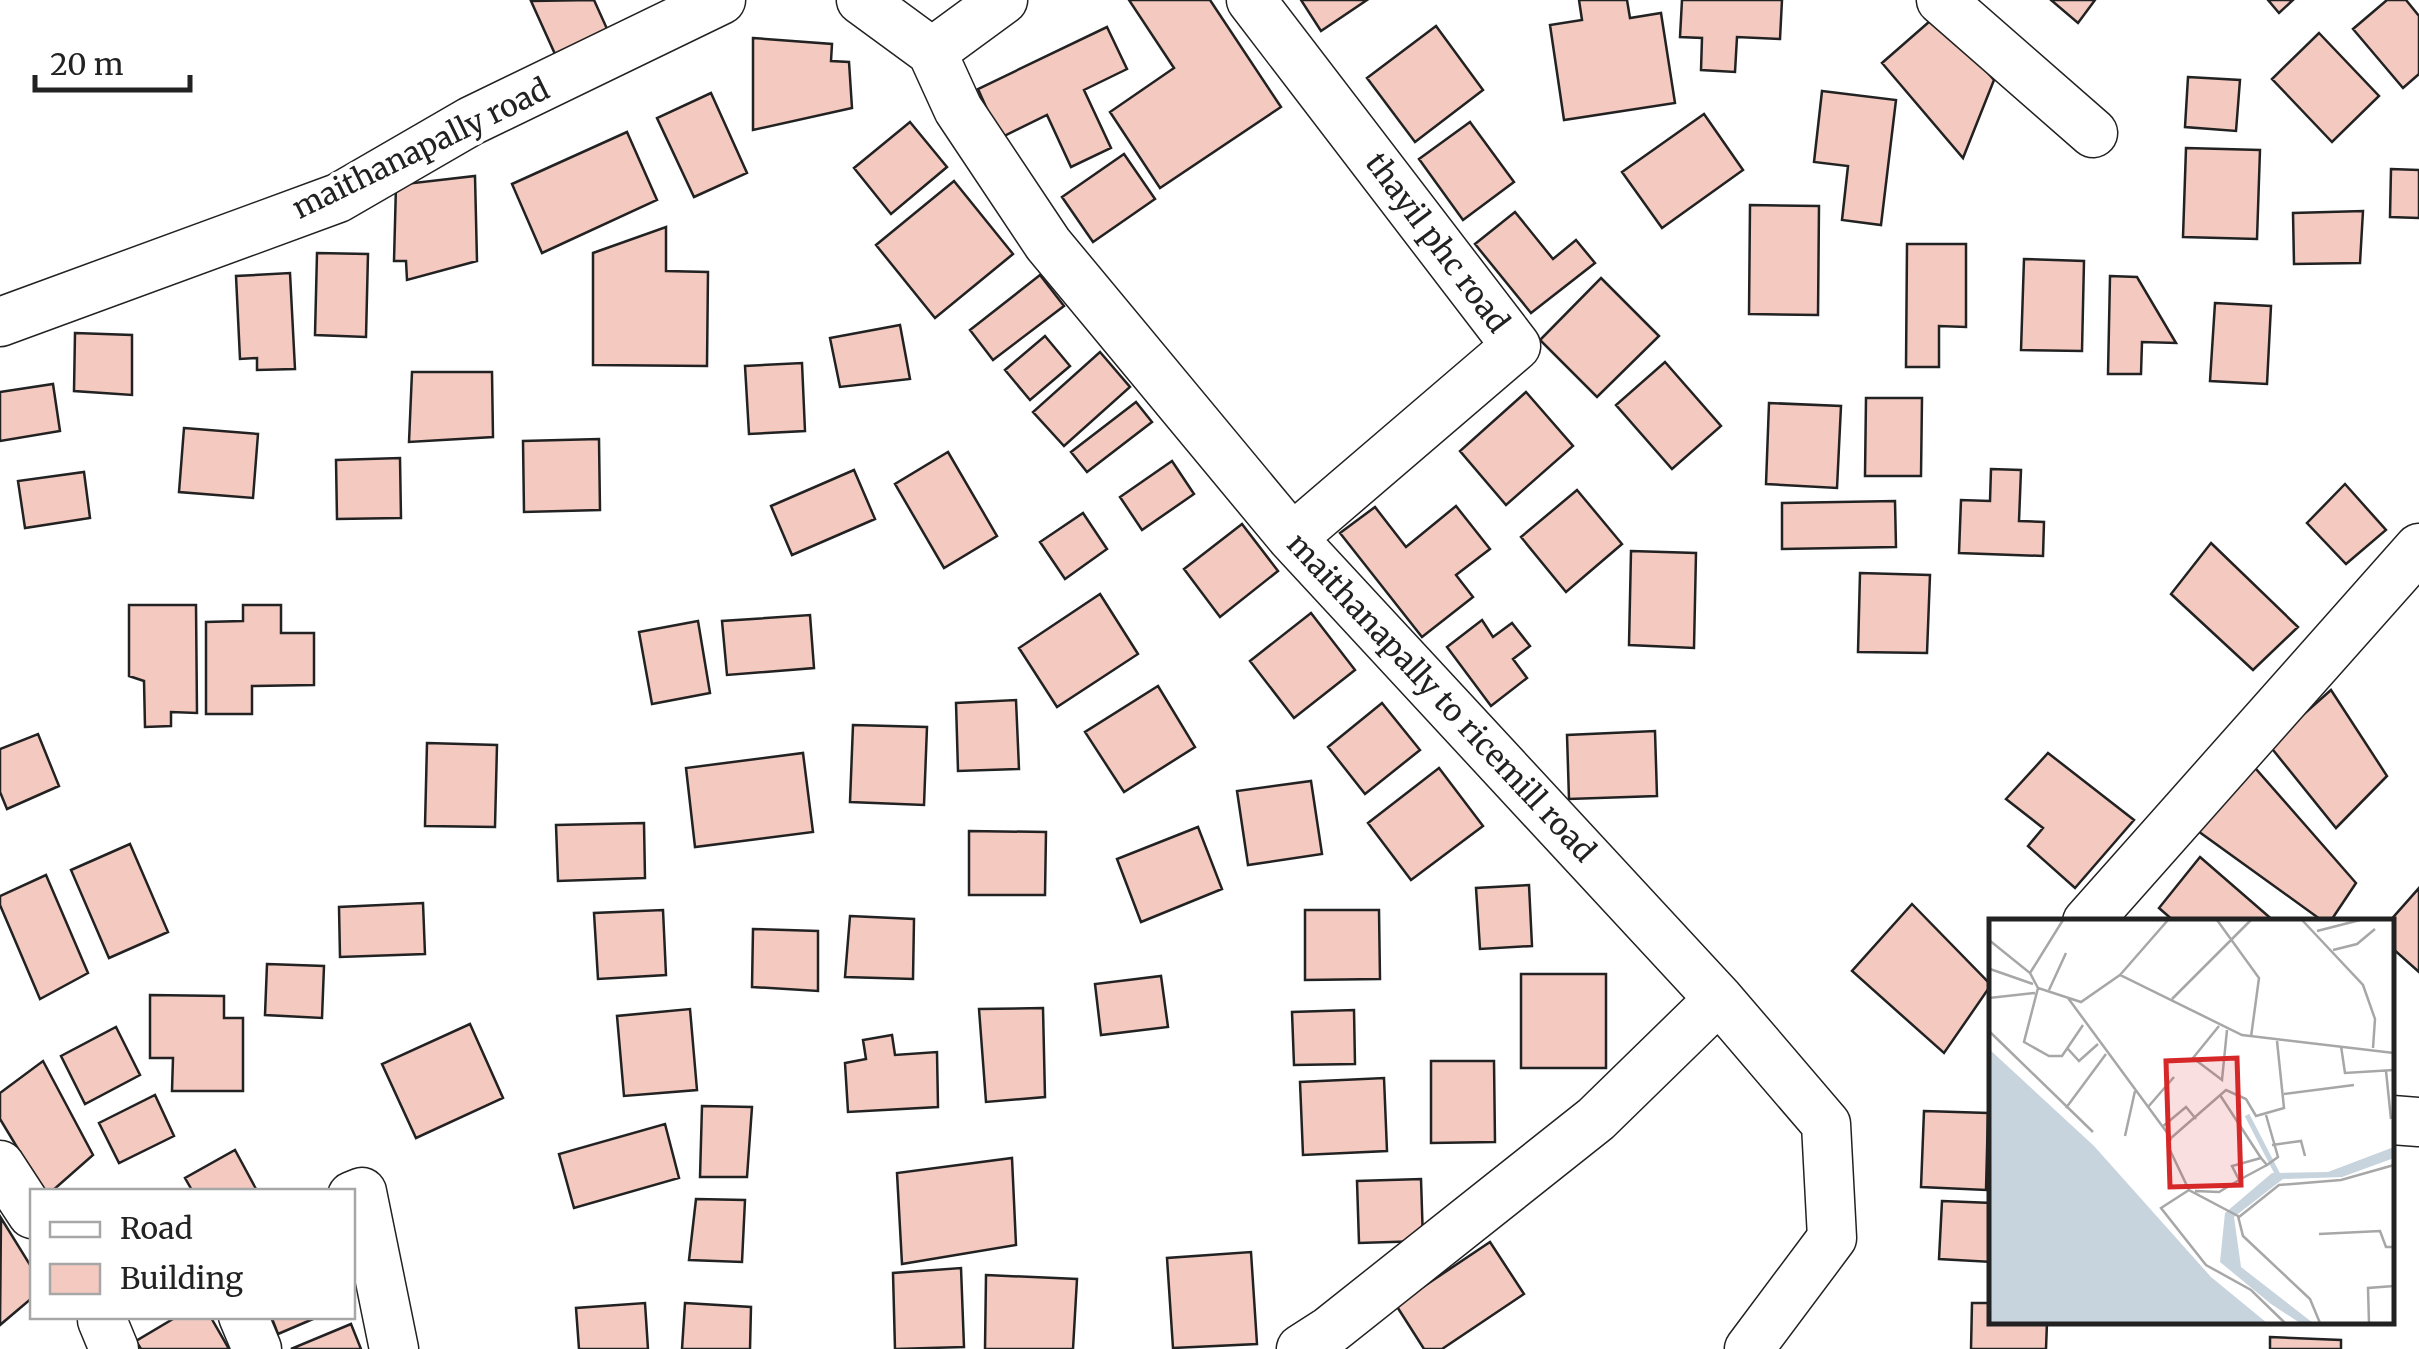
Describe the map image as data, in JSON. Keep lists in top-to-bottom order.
{
  "streets": {
    "street": ["maithanapally road", "thayil phc road", "maithanapally to ricemill road"]
  },
  "crossings": [
    ["thayil phc road", "maithanapally to ricemill road"]
  ],
  "legend": ["Road", "Building"],
  "scale_bar": "20 m"
}
